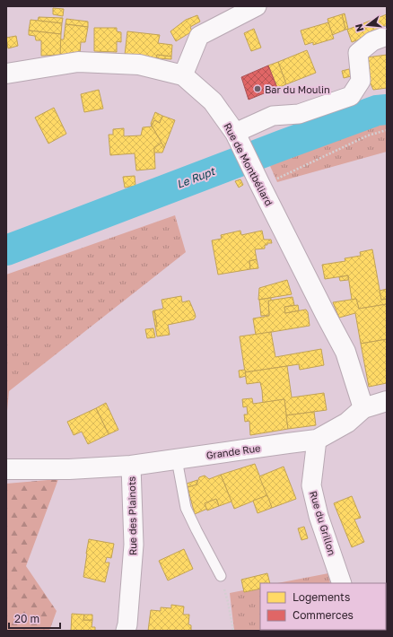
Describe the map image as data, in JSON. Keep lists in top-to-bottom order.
{
  "streets": {
    "street": [
      "Rue de Montbéliard",
      "Grande Rue",
      "Rue des Plainots",
      "Rue du Grillon"
    ]
  },
  "crossings": [
    ["Rue de Montbéliard", "Grande Rue"],
    ["Grande Rue", "Rue des Plainots"],
    ["Grande Rue", "Rue du Grillon"]
  ],
  "water": ["Le Rupt"],
  "places": ["Bar du Moulin"],
  "legend": ["Logements", "Commerces"],
  "scale_bar": "20 m",
  "north": "left"
}
